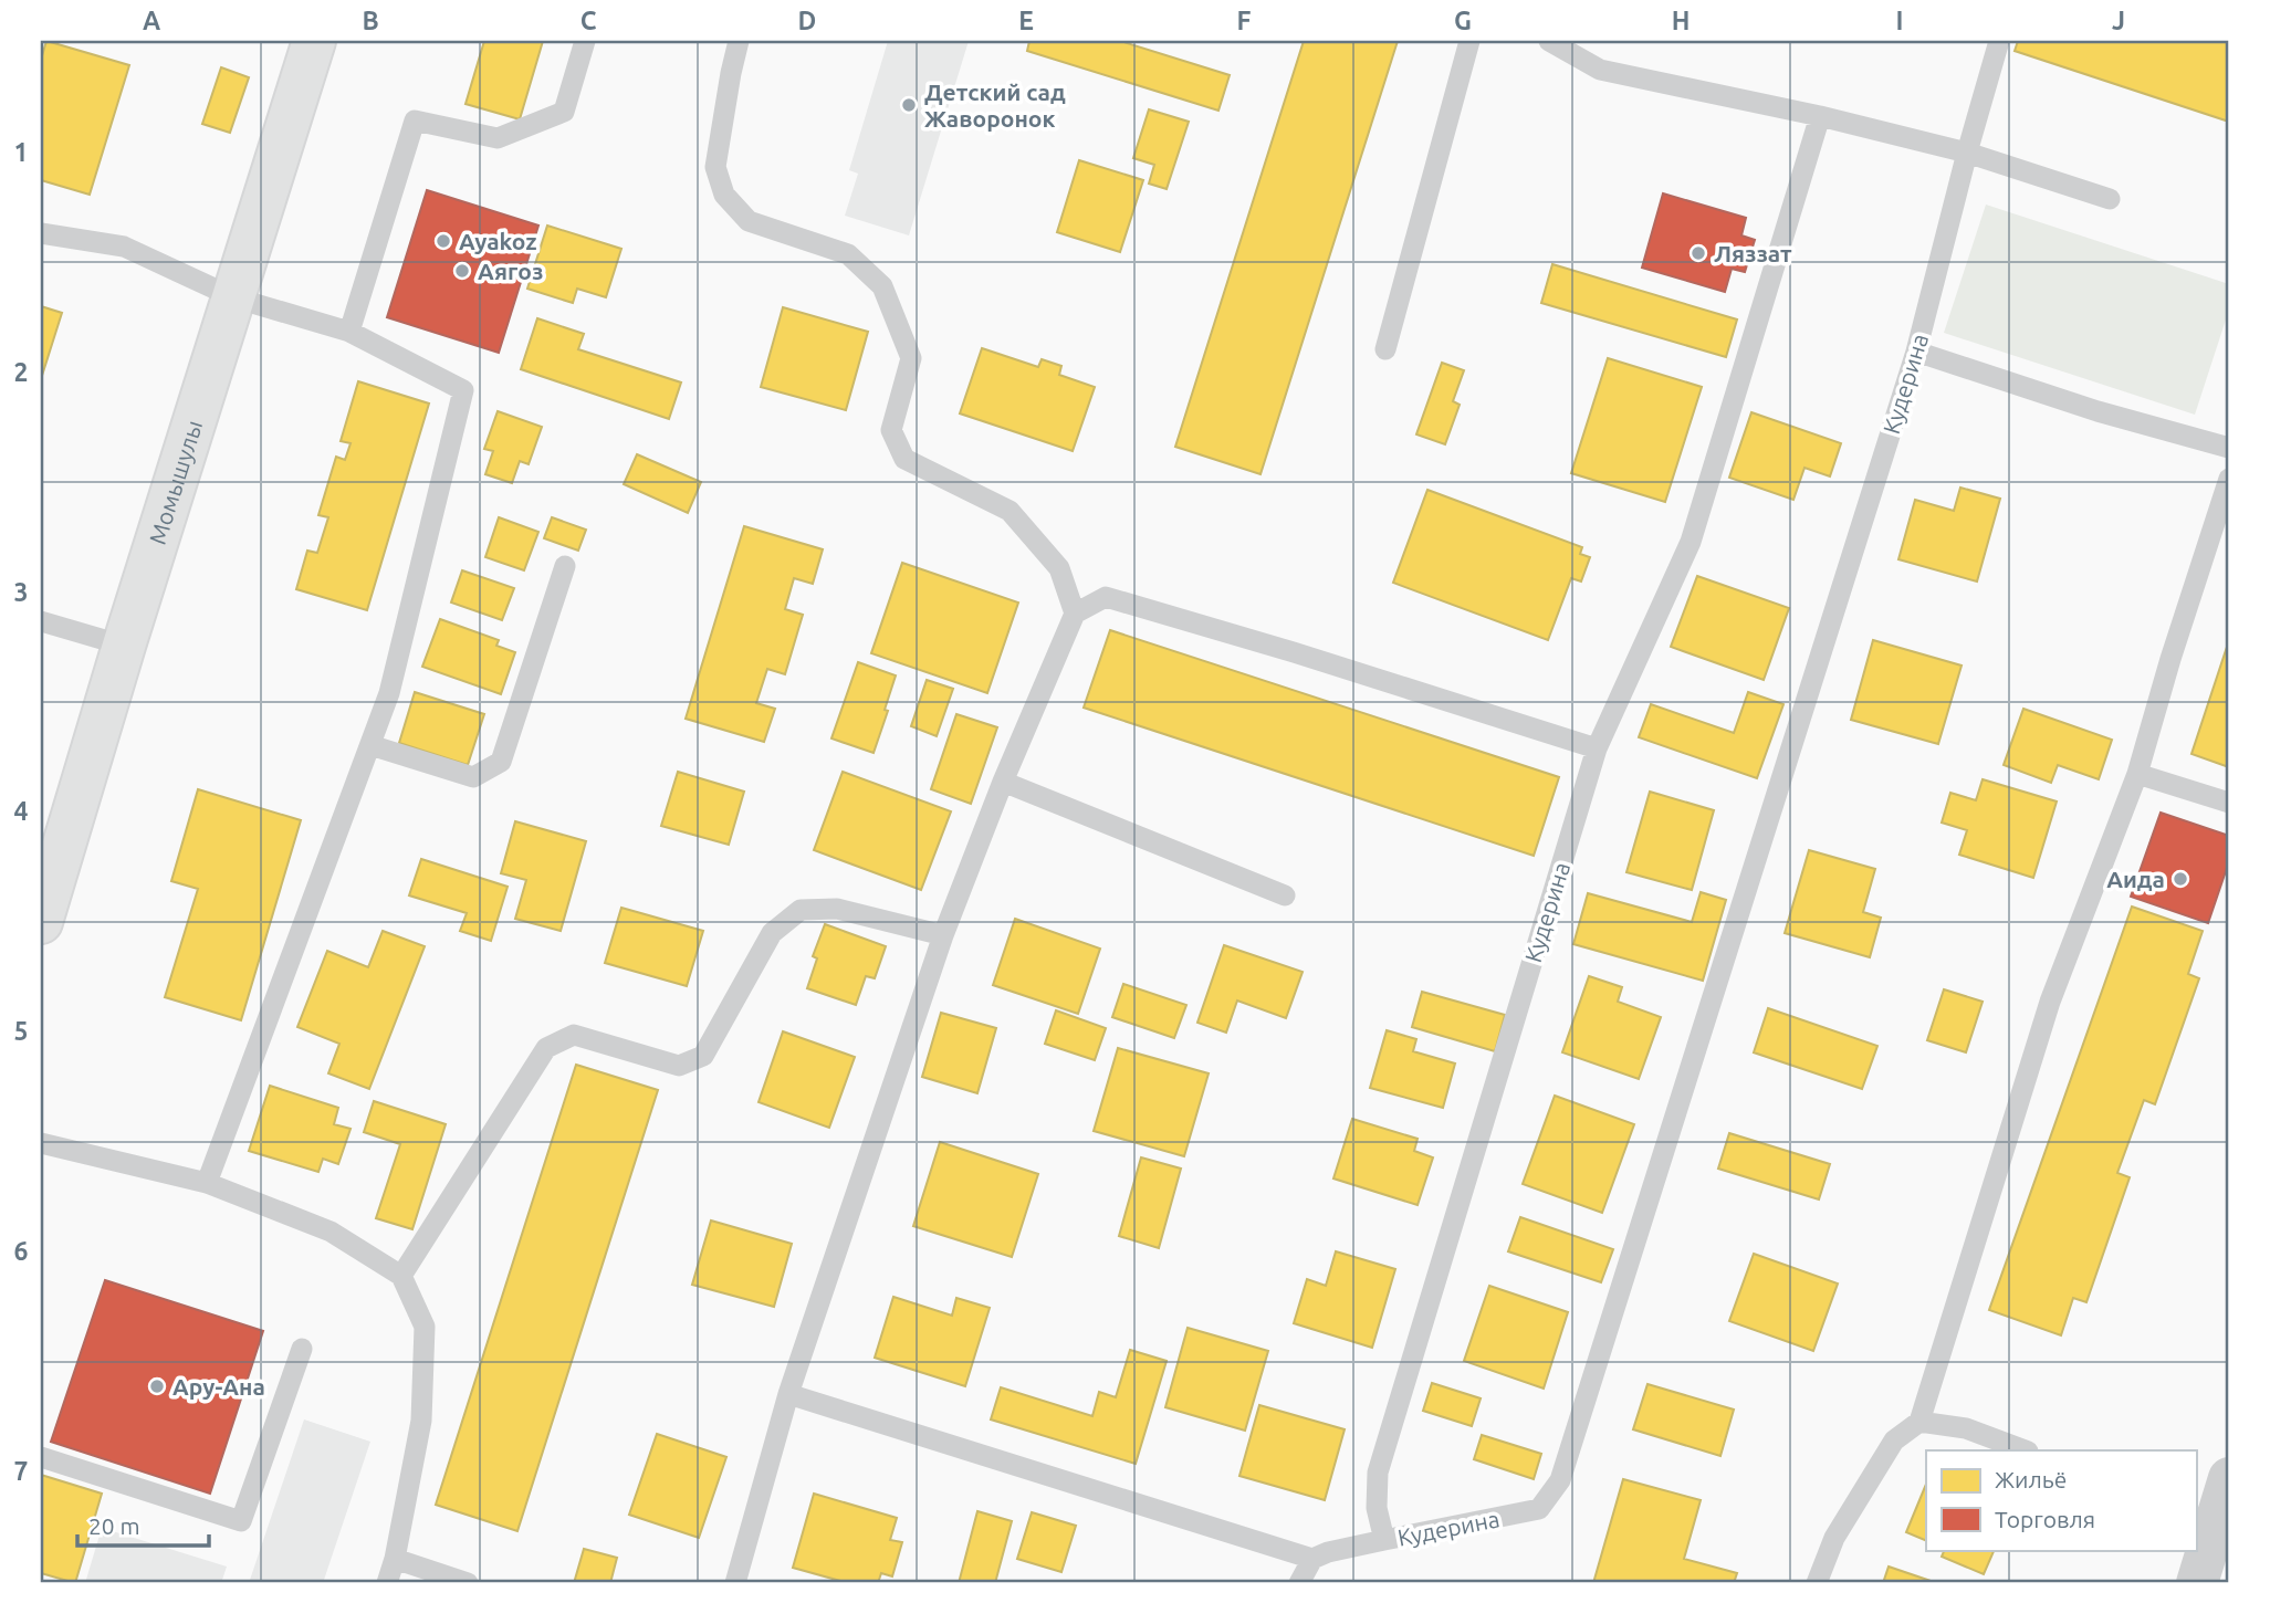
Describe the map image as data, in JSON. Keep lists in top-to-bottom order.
{
  "streets": {
    "main road": ["Момышулы"],
    "lane": ["Кудерина"]
  },
  "places": [
    "Детский сад Жаворонок",
    "Ayakoz",
    "Ляззат",
    "Аягоз",
    "Аида",
    "Ару-Ана"
  ],
  "legend": ["Жильё", "Торговля"],
  "scale_bar": "20 m",
  "grid": {
    "columns": [
      "A",
      "B",
      "C",
      "D",
      "E",
      "F",
      "G",
      "H",
      "I",
      "J"
    ],
    "rows": [
      "1",
      "2",
      "3",
      "4",
      "5",
      "6",
      "7"
    ]
  }
}
